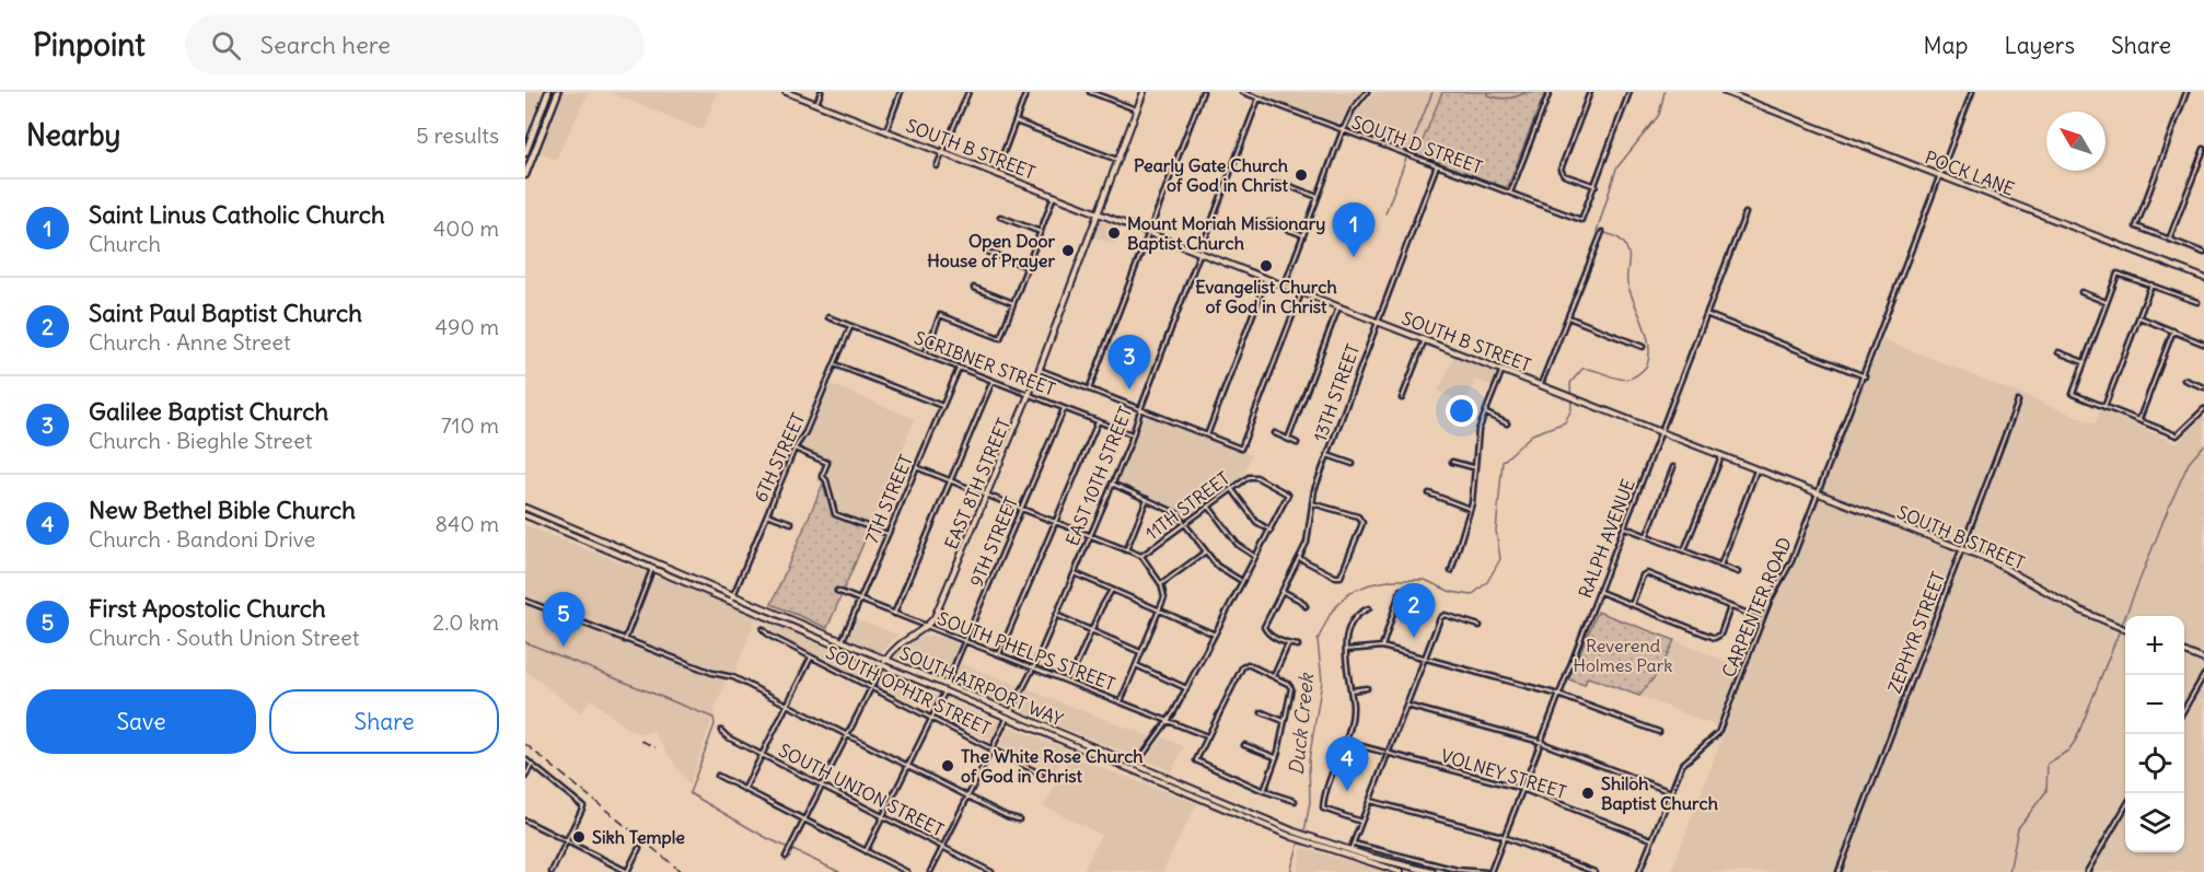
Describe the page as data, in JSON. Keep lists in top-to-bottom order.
{
  "streets": {
    "street": [
      "SOUTH D STREET",
      "SOUTH B STREET",
      "POCK LANE",
      "SCRIBNER STREET",
      "13TH STREET",
      "6TH STREET",
      "EAST 10TH STREET",
      "EAST 8TH STREET",
      "7TH STREET",
      "11TH STREET",
      "RALPH AVENUE",
      "9TH STREET",
      "CARPENTER ROAD",
      "ZEPHYR STREET",
      "SOUTH PHELPS STREET",
      "SOUTH AIRPORT WAY",
      "SOUTH OPHIR STREET",
      "VOLNEY STREET",
      "SOUTH UNION STREET"
    ]
  },
  "crossings": [
    ["SOUTH D STREET", "13TH STREET"],
    ["SOUTH D STREET", "EAST 10TH STREET"],
    ["SOUTH B STREET", "13TH STREET"],
    ["SOUTH B STREET", "EAST 10TH STREET"],
    ["SOUTH B STREET", "EAST 8TH STREET"],
    ["SOUTH B STREET", "RALPH AVENUE"],
    ["SOUTH B STREET", "CARPENTER ROAD"],
    ["SOUTH B STREET", "ZEPHYR STREET"],
    ["POCK LANE", "CARPENTER ROAD"],
    ["SCRIBNER STREET", "6TH STREET"],
    ["SCRIBNER STREET", "EAST 10TH STREET"],
    ["SCRIBNER STREET", "EAST 8TH STREET"],
    ["SCRIBNER STREET", "7TH STREET"],
    ["SCRIBNER STREET", "9TH STREET"],
    ["6TH STREET", "SOUTH AIRPORT WAY"],
    ["EAST 10TH STREET", "SOUTH PHELPS STREET"],
    ["EAST 10TH STREET", "SOUTH AIRPORT WAY"],
    ["EAST 10TH STREET", "SOUTH OPHIR STREET"],
    ["EAST 10TH STREET", "SOUTH UNION STREET"],
    ["EAST 8TH STREET", "SOUTH PHELPS STREET"],
    ["EAST 8TH STREET", "SOUTH AIRPORT WAY"],
    ["EAST 8TH STREET", "SOUTH OPHIR STREET"],
    ["EAST 8TH STREET", "SOUTH UNION STREET"],
    ["7TH STREET", "SOUTH PHELPS STREET"],
    ["7TH STREET", "SOUTH AIRPORT WAY"],
    ["RALPH AVENUE", "VOLNEY STREET"],
    ["9TH STREET", "SOUTH PHELPS STREET"],
    ["9TH STREET", "SOUTH AIRPORT WAY"],
    ["CARPENTER ROAD", "VOLNEY STREET"]
  ],
  "water": ["Duck Creek"],
  "parks": ["Reverend Holmes Park"],
  "places": [
    "Pearly Gate Church of God in Christ",
    "Mount Moriah Missionary Baptist Church",
    "Open Door House of Prayer",
    "Evangelist Church of God in Christ",
    "The White Rose Church of God in Christ",
    "Shiloh Baptist Church",
    "Sikh Temple"
  ],
  "north": "top left",
  "page": {
    "header": "Pinpoint",
    "search": "Search here",
    "nav": ["Map", "Layers", "Share"],
    "heading": ["Nearby", "5 results"],
    "list": [
      {
        "mark": "1",
        "name": "Saint Linus Catholic Church",
        "note": "Church",
        "value": "400 m"
      },
      {
        "mark": "2",
        "name": "Saint Paul Baptist Church",
        "note": "Church · Anne Street",
        "value": "490 m"
      },
      {
        "mark": "3",
        "name": "Galilee Baptist Church",
        "note": "Church · Bieghle Street",
        "value": "710 m"
      },
      {
        "mark": "4",
        "name": "New Bethel Bible Church",
        "note": "Church · Bandoni Drive",
        "value": "840 m"
      },
      {
        "mark": "5",
        "name": "First Apostolic Church",
        "note": "Church · South Union Street",
        "value": "2.0 km"
      }
    ],
    "pins": [
      "1",
      "3",
      "2",
      "5",
      "4"
    ],
    "map_buttons": ["+", "−"],
    "buttons": ["Save", "Share"]
  }
}
